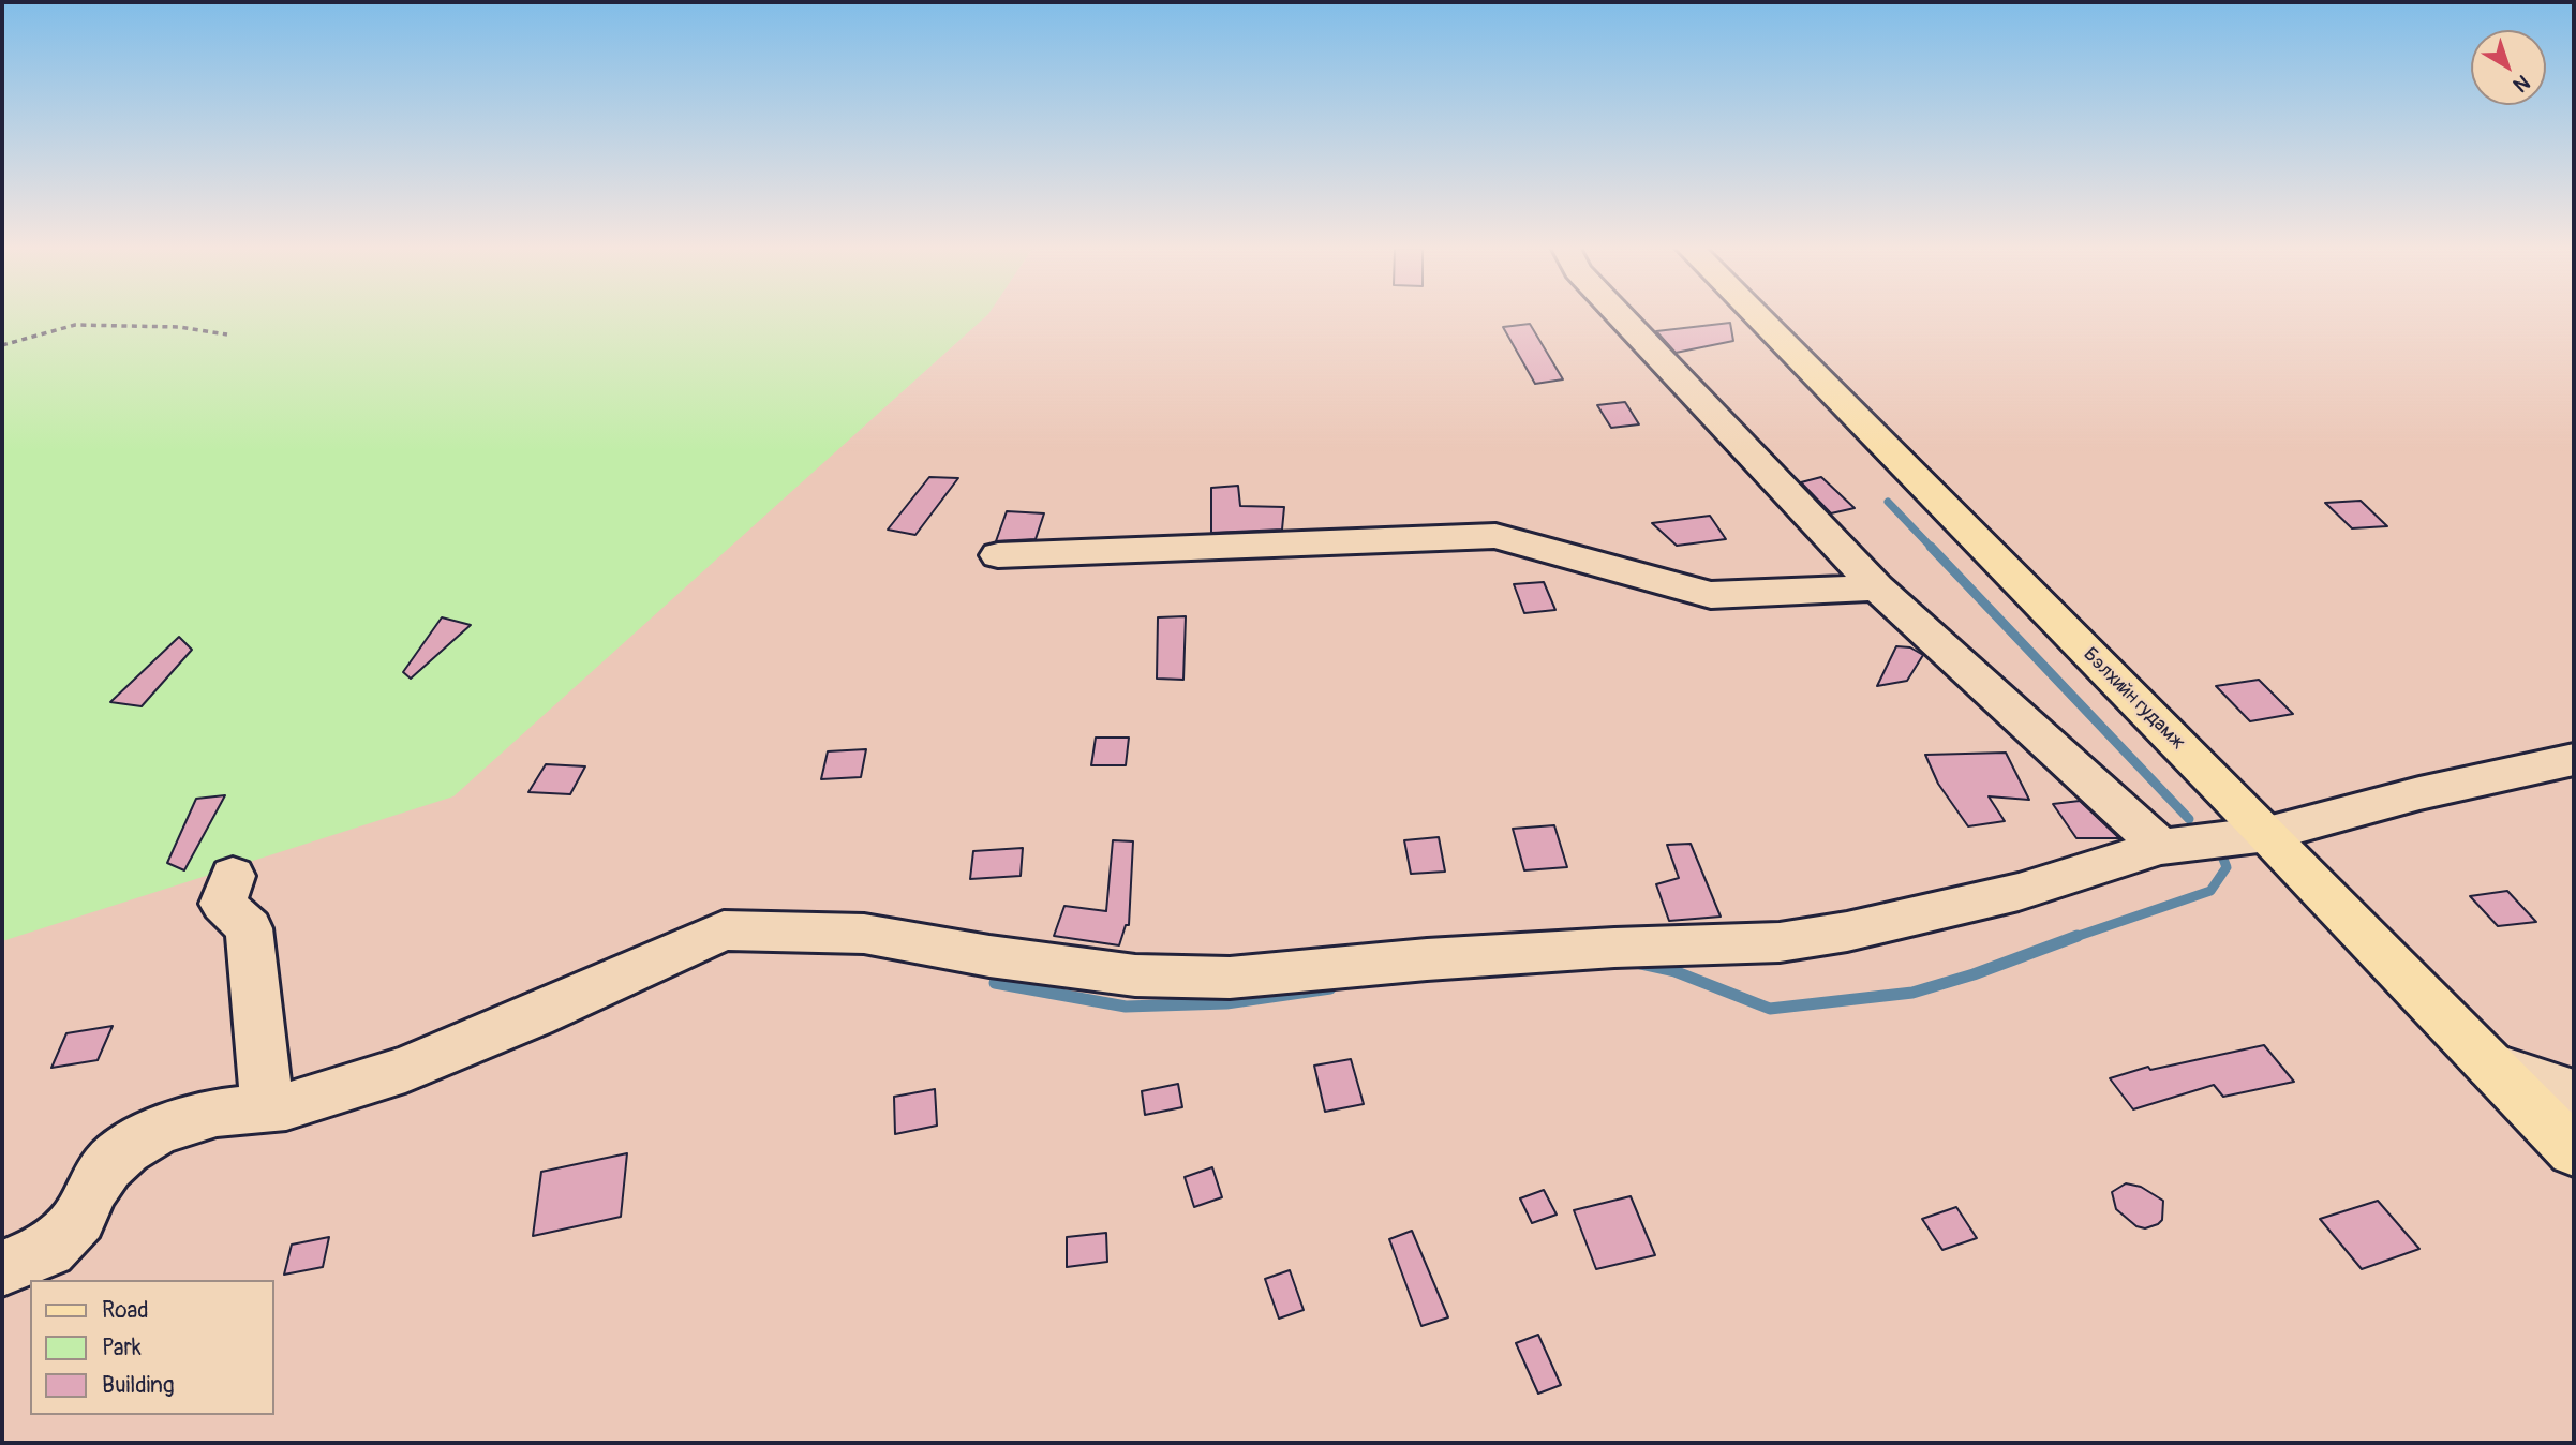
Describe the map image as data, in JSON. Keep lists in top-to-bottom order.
{
  "streets": {
    "main road": ["Бэлхийн гудамж"]
  },
  "legend": ["Road", "Park", "Building"],
  "north": "bottom right"
}
